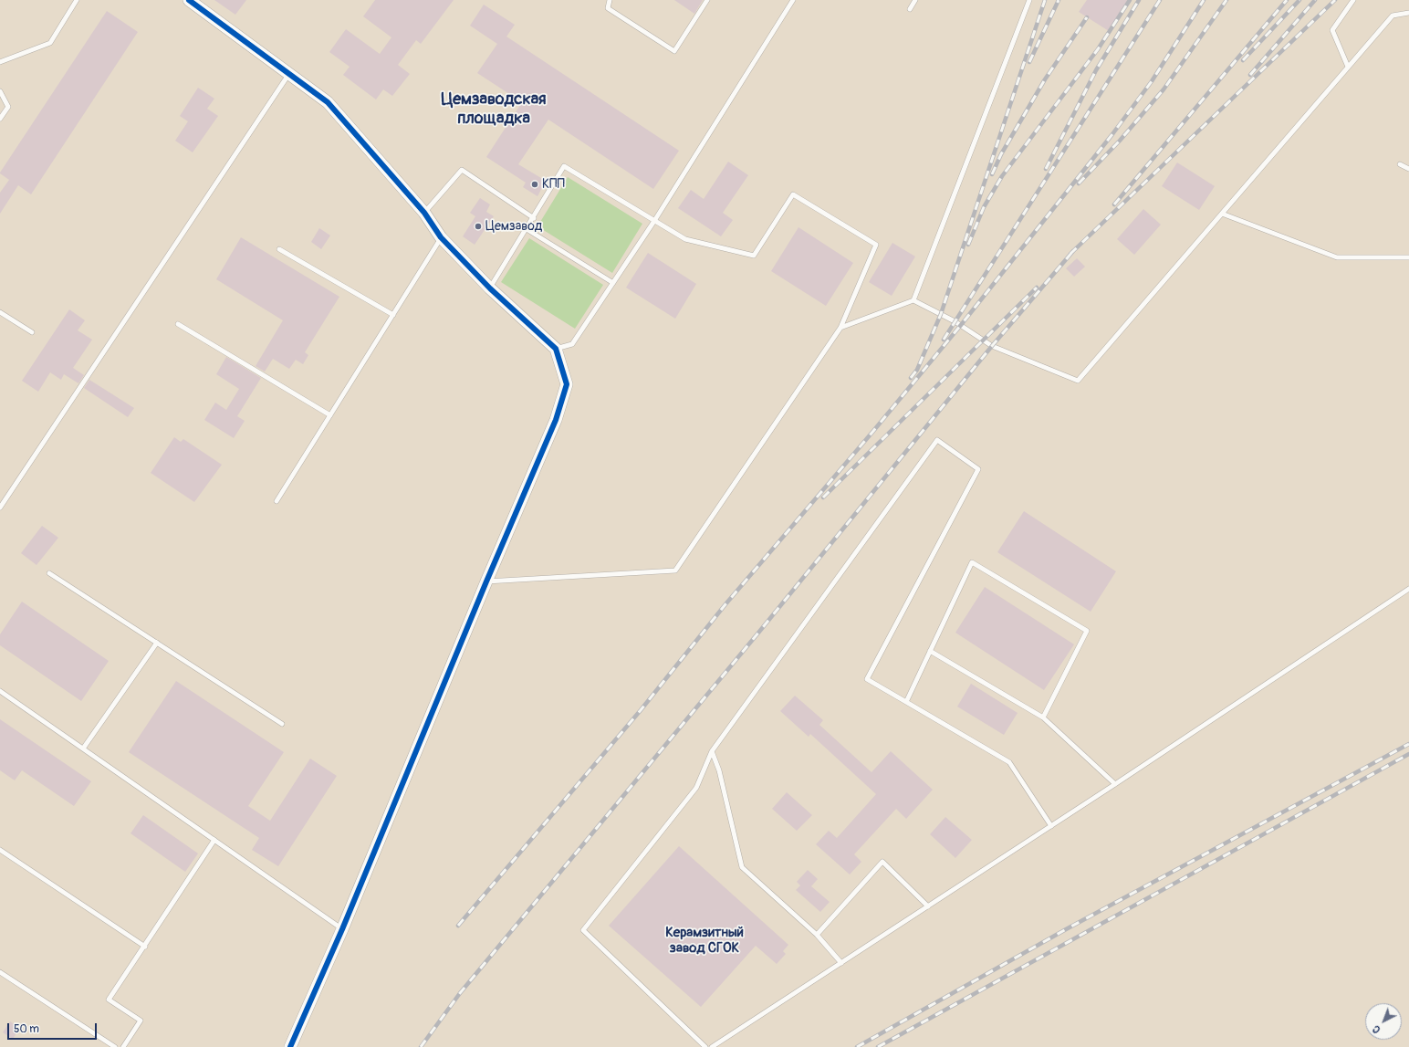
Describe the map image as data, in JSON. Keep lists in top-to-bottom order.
{
  "districts": ["Цемзаводская площадка", "Керамзитный завод СГОК"],
  "places": ["КПП", "Цемзавод"],
  "scale_bar": "50 m",
  "north": "bottom left"
}
